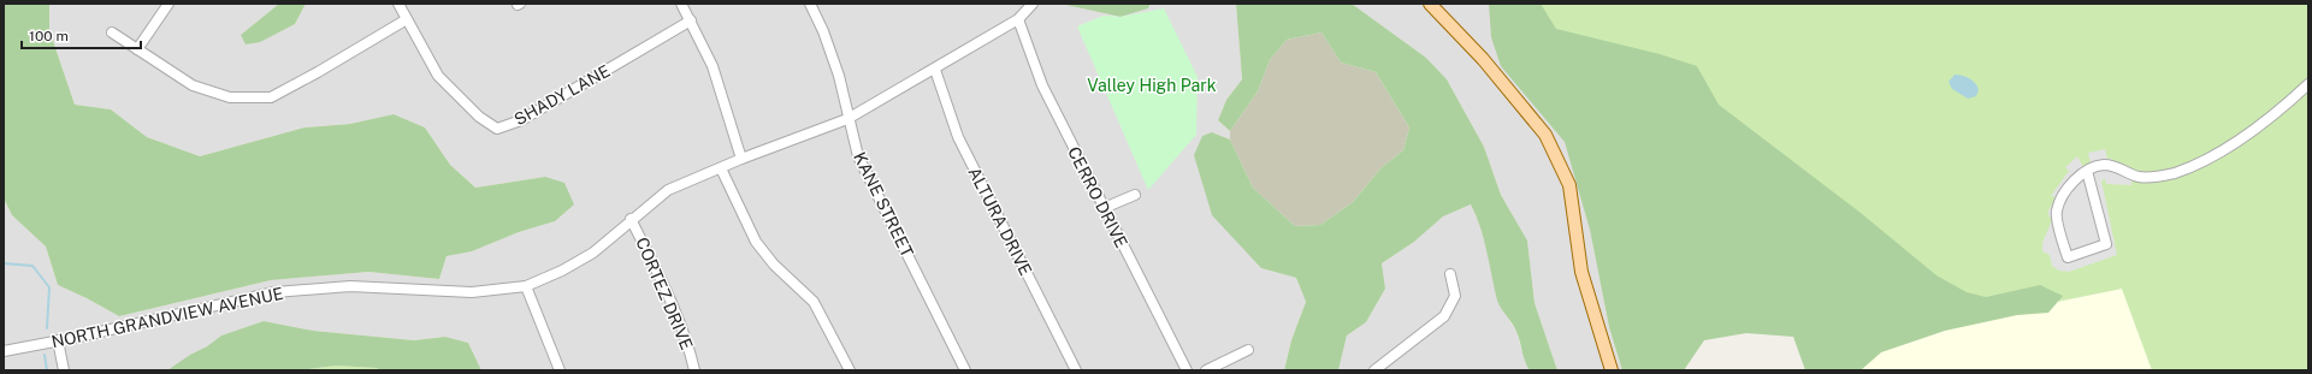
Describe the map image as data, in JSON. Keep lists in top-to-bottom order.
{
  "streets": {
    "street": [
      "SHADY LANE",
      "CERRO DRIVE",
      "KANE STREET",
      "ALTURA DRIVE",
      "CORTEZ DRIVE",
      "NORTH GRANDVIEW AVENUE"
    ]
  },
  "crossings": [
    ["CERRO DRIVE", "NORTH GRANDVIEW AVENUE"],
    ["KANE STREET", "NORTH GRANDVIEW AVENUE"],
    ["ALTURA DRIVE", "NORTH GRANDVIEW AVENUE"],
    ["CORTEZ DRIVE", "NORTH GRANDVIEW AVENUE"]
  ],
  "parks": ["Valley High Park"],
  "scale_bar": "100 m"
}
